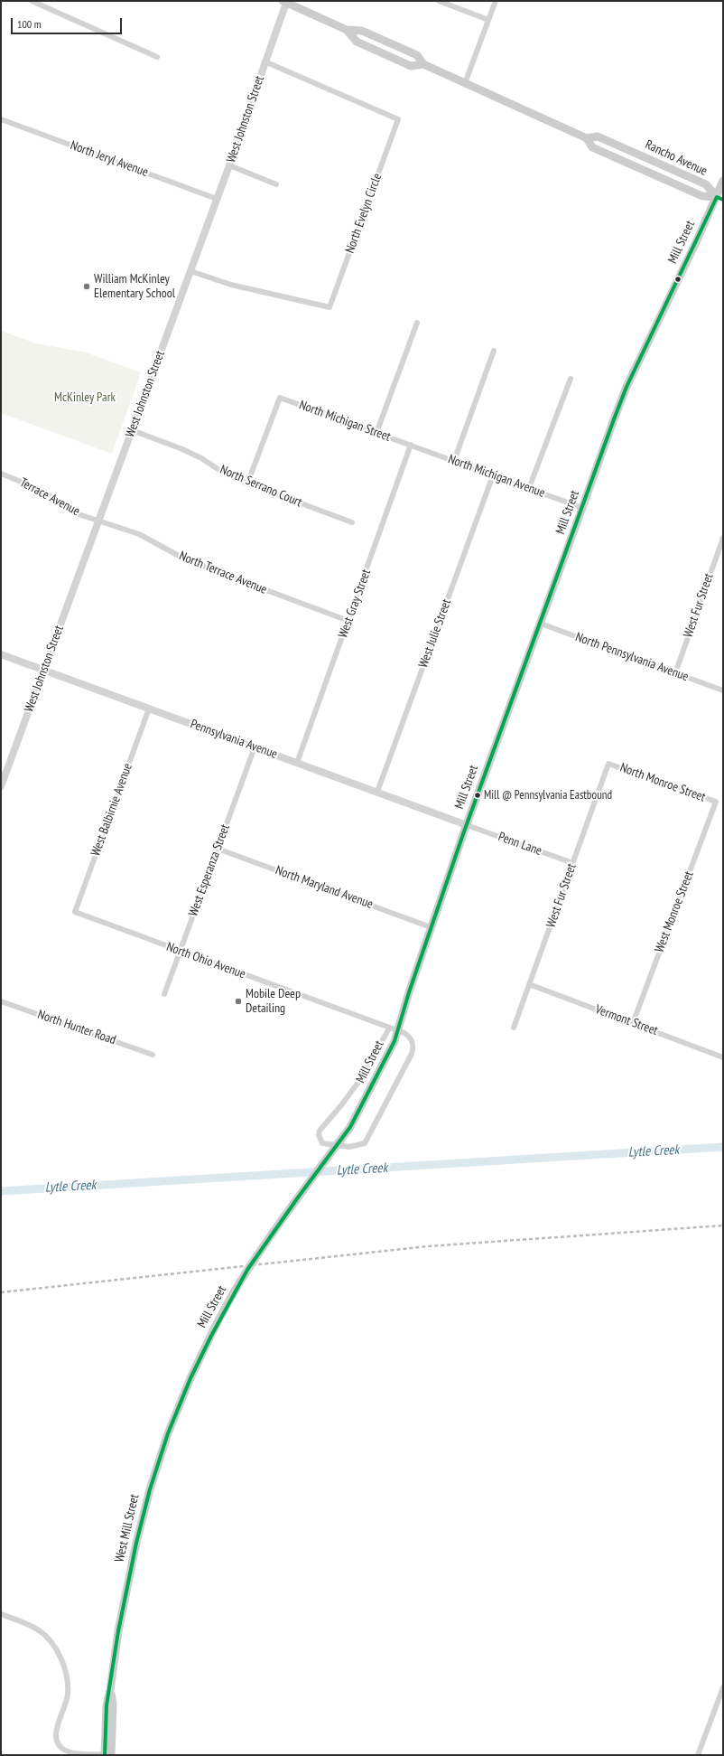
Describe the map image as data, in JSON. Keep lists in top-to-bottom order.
{
  "streets": {
    "main road": ["Rancho Avenue", "Mill Street", "West Mill Street"],
    "street": [
      "West Johnston Street",
      "North Jeryl Avenue",
      "North Evelyn Circle",
      "North Michigan Street",
      "North Michigan Avenue",
      "North Serrano Court",
      "Terrace Avenue",
      "North Terrace Avenue",
      "West Gray Street",
      "West Fur Street",
      "West Julie Street",
      "North Pennsylvania Avenue",
      "Pennsylvania Avenue",
      "North Monroe Street",
      "West Balbirnie Avenue",
      "Penn Lane",
      "West Esperanza Street",
      "North Maryland Avenue",
      "West Monroe Street",
      "North Ohio Avenue",
      "Vermont Street",
      "North Hunter Road"
    ]
  },
  "crossings": [
    ["West Johnston Street", "North Jeryl Avenue"],
    ["West Johnston Street", "North Evelyn Circle"],
    ["West Johnston Street", "North Serrano Court"],
    ["West Johnston Street", "Terrace Avenue"],
    ["West Johnston Street", "North Terrace Avenue"],
    ["West Johnston Street", "Pennsylvania Avenue"],
    ["Rancho Avenue", "Mill Street"],
    ["Mill Street", "North Michigan Avenue"],
    ["Mill Street", "North Pennsylvania Avenue"],
    ["Mill Street", "Pennsylvania Avenue"],
    ["Mill Street", "Penn Lane"],
    ["Mill Street", "North Maryland Avenue"],
    ["Mill Street", "North Ohio Avenue"],
    ["Mill Street", "West Mill Street"],
    ["North Michigan Street", "North Michigan Avenue"],
    ["North Michigan Street", "North Serrano Court"],
    ["North Michigan Street", "West Gray Street"],
    ["North Michigan Avenue", "West Gray Street"],
    ["North Michigan Avenue", "West Julie Street"],
    ["Terrace Avenue", "North Terrace Avenue"],
    ["North Terrace Avenue", "West Gray Street"],
    ["West Gray Street", "Pennsylvania Avenue"],
    ["West Fur Street", "North Pennsylvania Avenue"],
    ["West Fur Street", "North Monroe Street"],
    ["West Fur Street", "Penn Lane"],
    ["West Fur Street", "Vermont Street"],
    ["West Julie Street", "Pennsylvania Avenue"],
    ["Pennsylvania Avenue", "West Balbirnie Avenue"],
    ["Pennsylvania Avenue", "Penn Lane"],
    ["Pennsylvania Avenue", "West Esperanza Street"],
    ["North Monroe Street", "West Monroe Street"],
    ["West Balbirnie Avenue", "North Ohio Avenue"],
    ["West Esperanza Street", "North Maryland Avenue"],
    ["West Esperanza Street", "North Ohio Avenue"],
    ["West Monroe Street", "Vermont Street"]
  ],
  "water": ["Lytle Creek"],
  "parks": ["McKinley Park"],
  "places": ["William McKinley Elementary School", "Mill @ Pennsylvania Eastbound", "Mobile Deep Detailing"],
  "scale_bar": "100 m"
}
